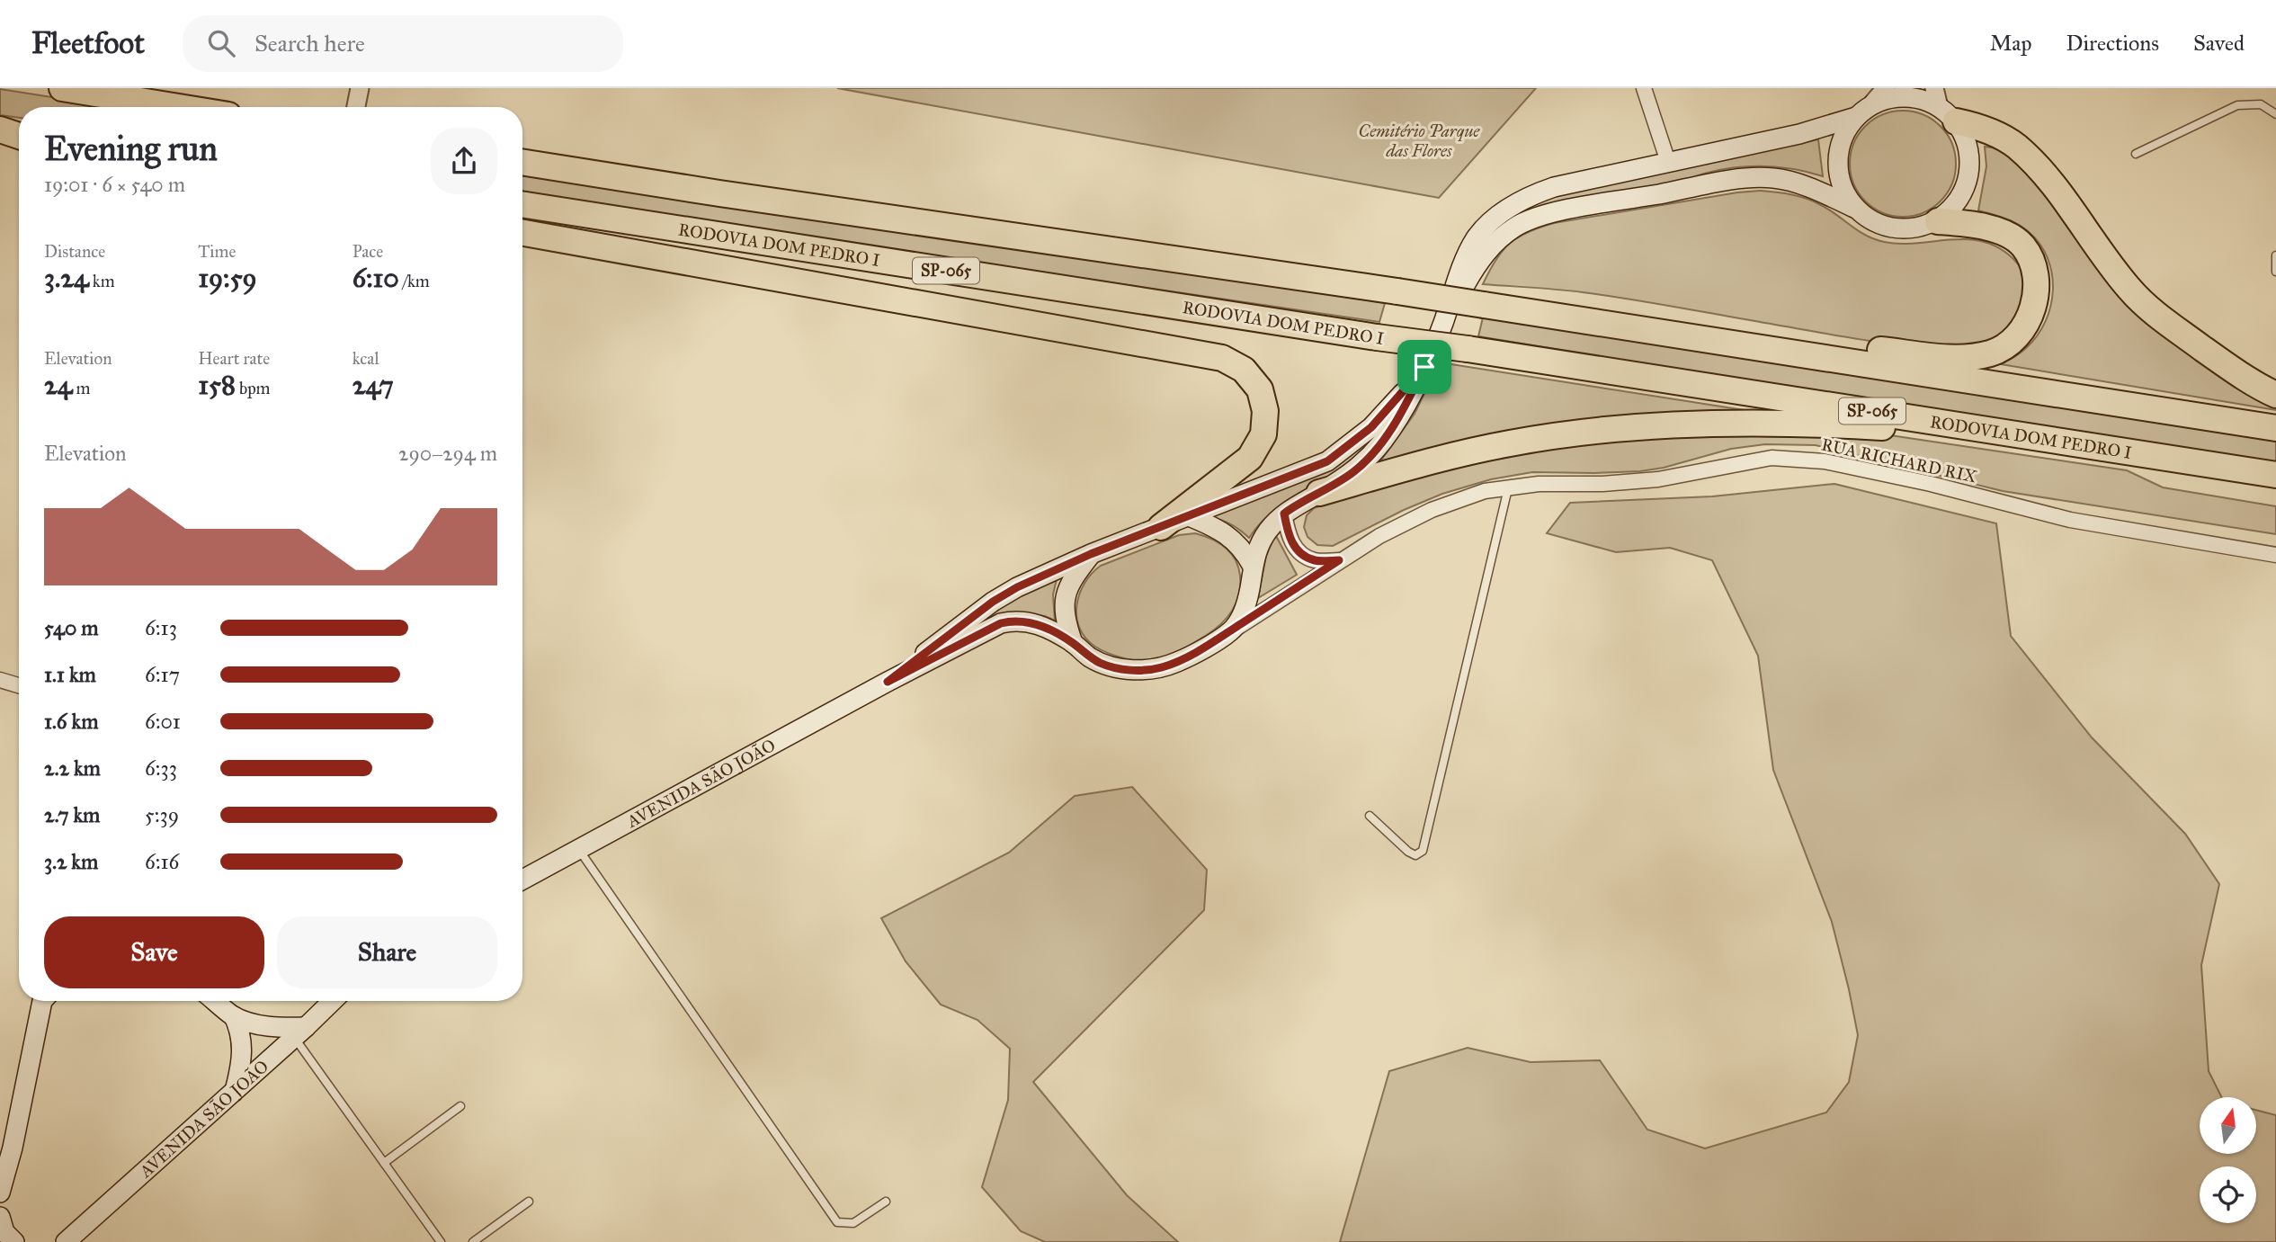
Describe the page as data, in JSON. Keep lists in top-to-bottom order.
{
  "streets": {
    "highway": ["RODOVIA DOM PEDRO I", "SP-065"],
    "main road": ["AVENIDA SÃO JOÃO"],
    "street": ["RUA RICHARD RIX"]
  },
  "parks": ["Cemitério Parque das Flores"],
  "north": "top",
  "page": {
    "header": "Fleetfoot",
    "search": "Search here",
    "nav": ["Map", "Directions", "Saved"],
    "heading": ["Evening run", "19:01 · 6 × 540 m"],
    "stats": [
      ["Distance", "3.24 km"],
      ["Time", "19:59"],
      ["Pace", "6:10 /km"],
      ["Elevation", "24 m"],
      ["Heart rate", "158 bpm"],
      ["kcal", "247"]
    ],
    "chart": ["Elevation", "290–294 m"],
    "list": [
      {
        "name": "540 m",
        "note": "6:13"
      },
      {
        "name": "1.1 km",
        "note": "6:17"
      },
      {
        "name": "1.6 km",
        "note": "6:01"
      },
      {
        "name": "2.2 km",
        "note": "6:33"
      },
      {
        "name": "2.7 km",
        "note": "5:39"
      },
      {
        "name": "3.2 km",
        "note": "6:16"
      }
    ],
    "buttons": ["Save", "Share"]
  }
}
